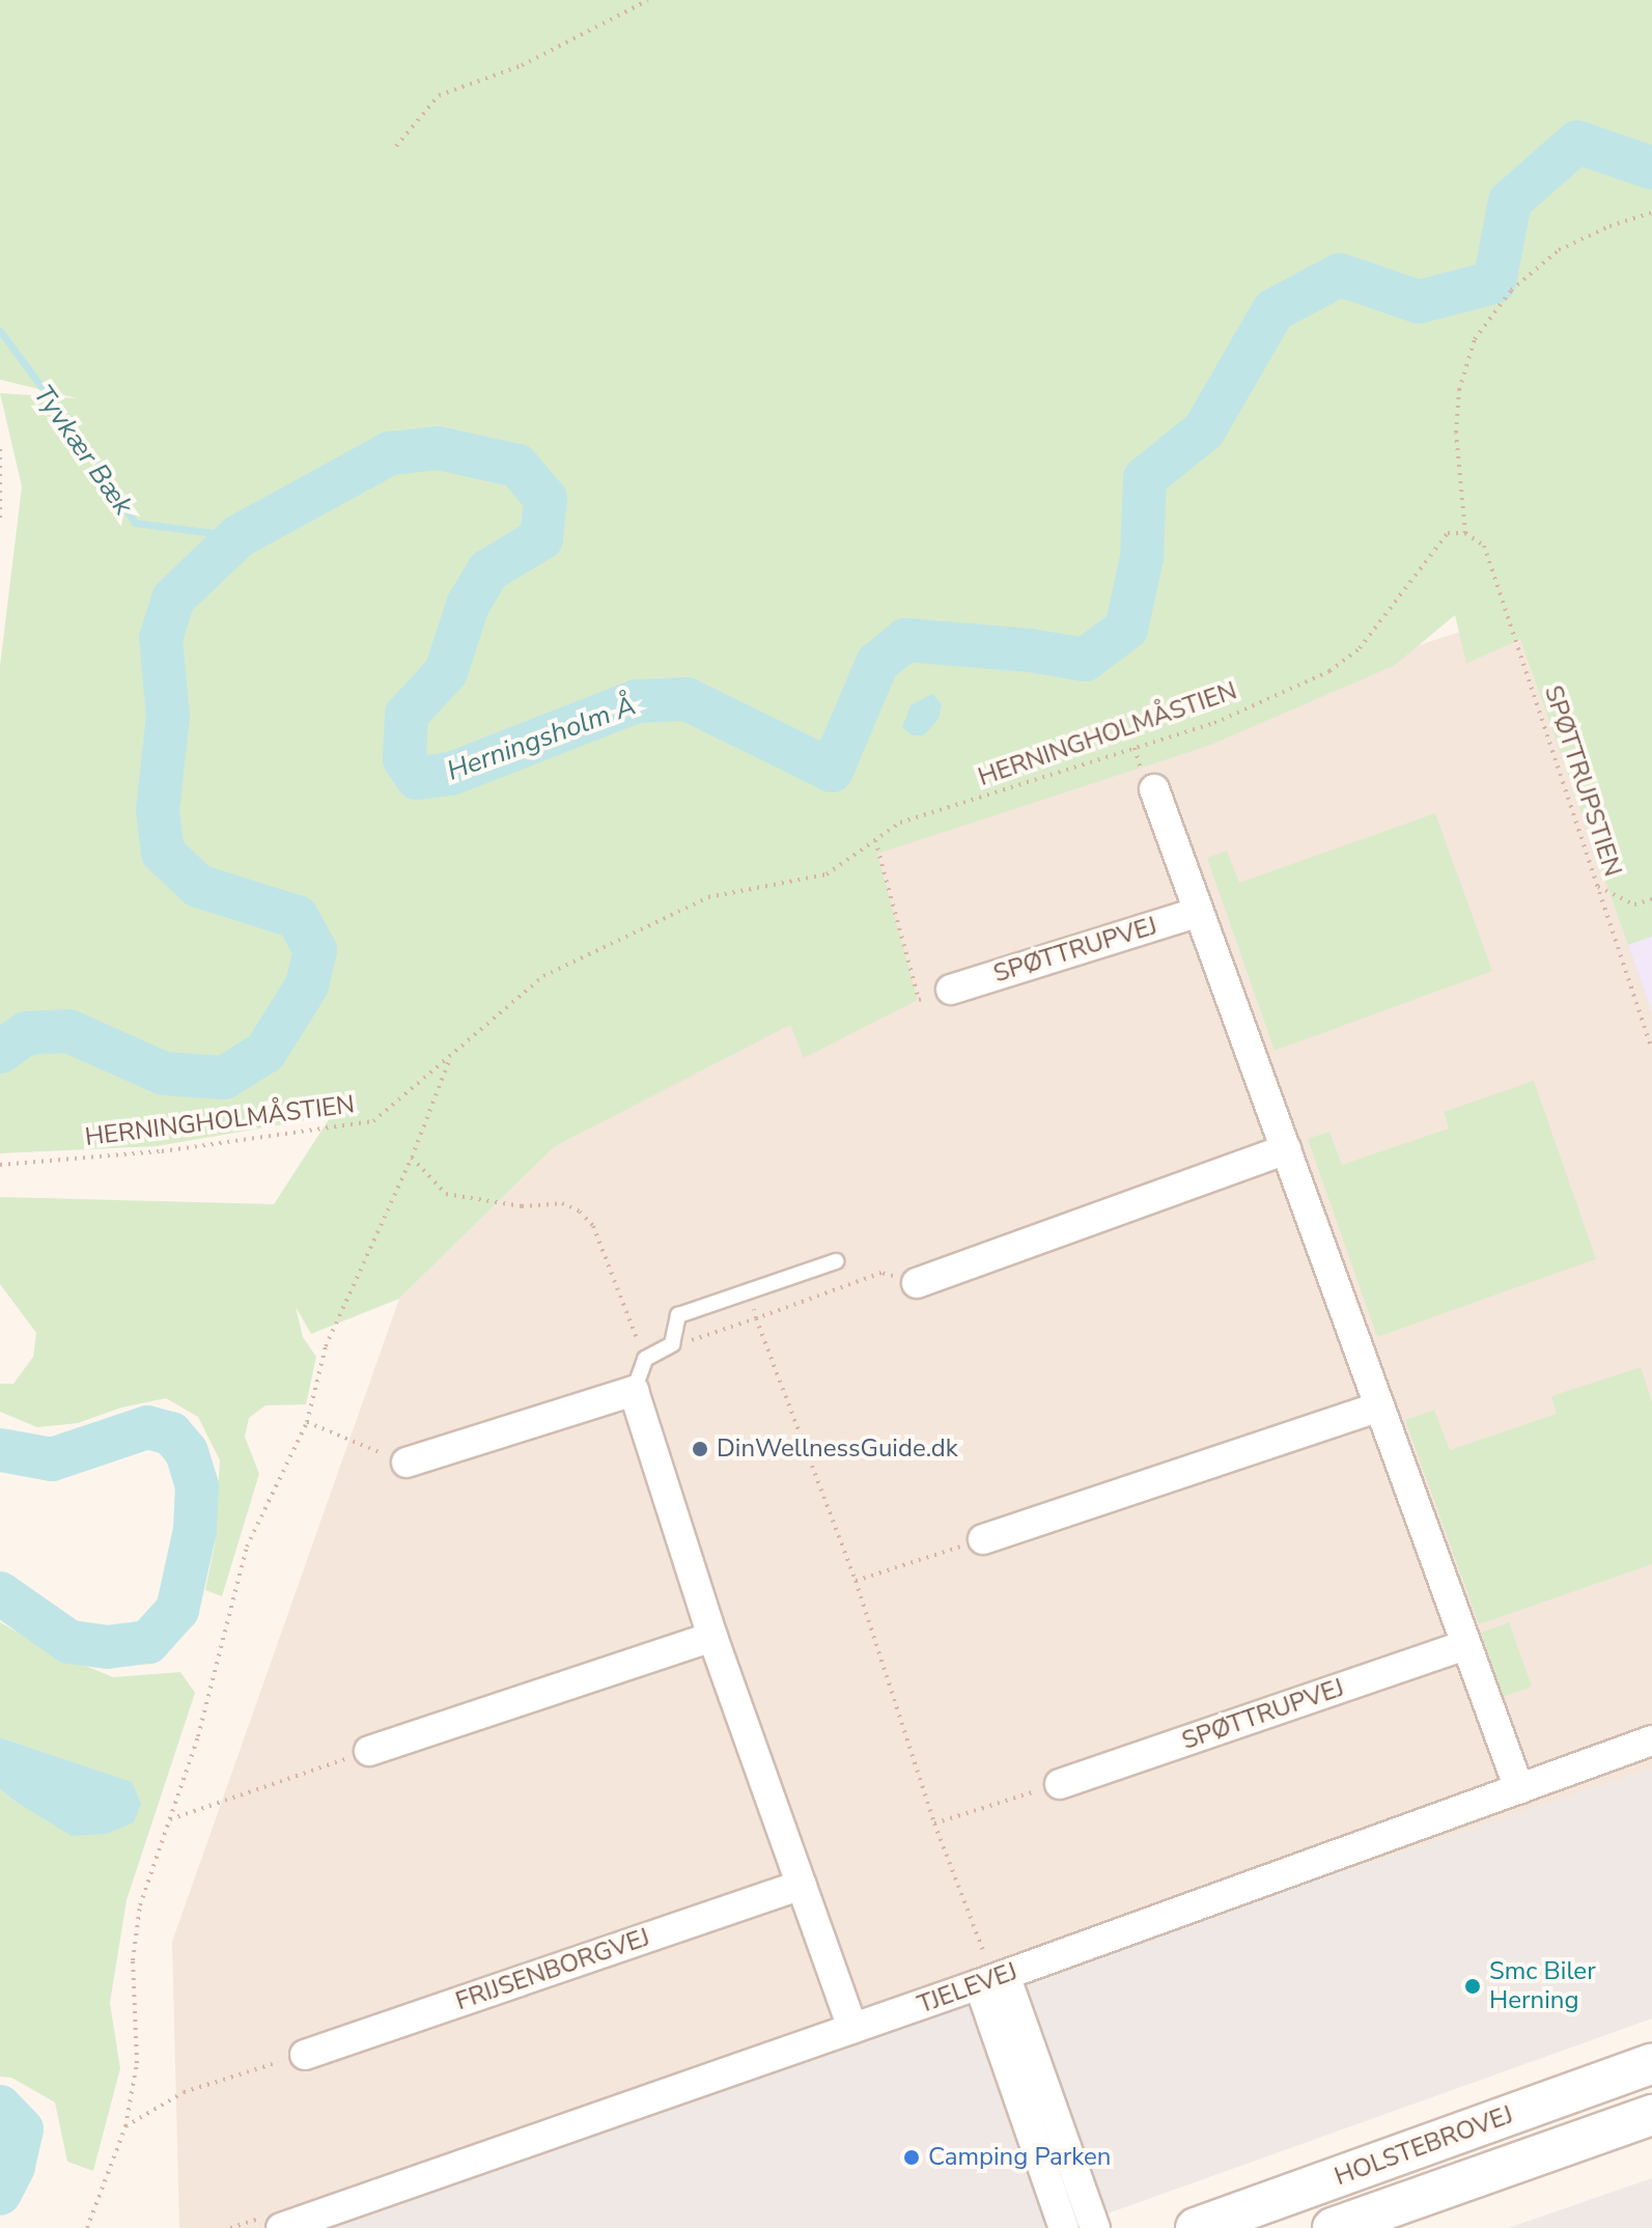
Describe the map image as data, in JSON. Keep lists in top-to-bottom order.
{
  "streets": {
    "main road": ["HOLSTEBROVEJ"],
    "street": ["SPØTTRUPVEJ", "FRIJSENBORGVEJ", "TJELEVEJ"],
    "path": ["HERNINGHOLMÅSTIEN", "SPØTTRUPSTIEN"]
  },
  "crossings": [
    ["HERNINGHOLMÅSTIEN", "SPØTTRUPSTIEN"]
  ],
  "water": ["Tyvkær Bæk", "Herningsholm Å"],
  "places": ["DinWellnessGuide.dk", "Smc Biler Herning", "Camping Parken"]
}
